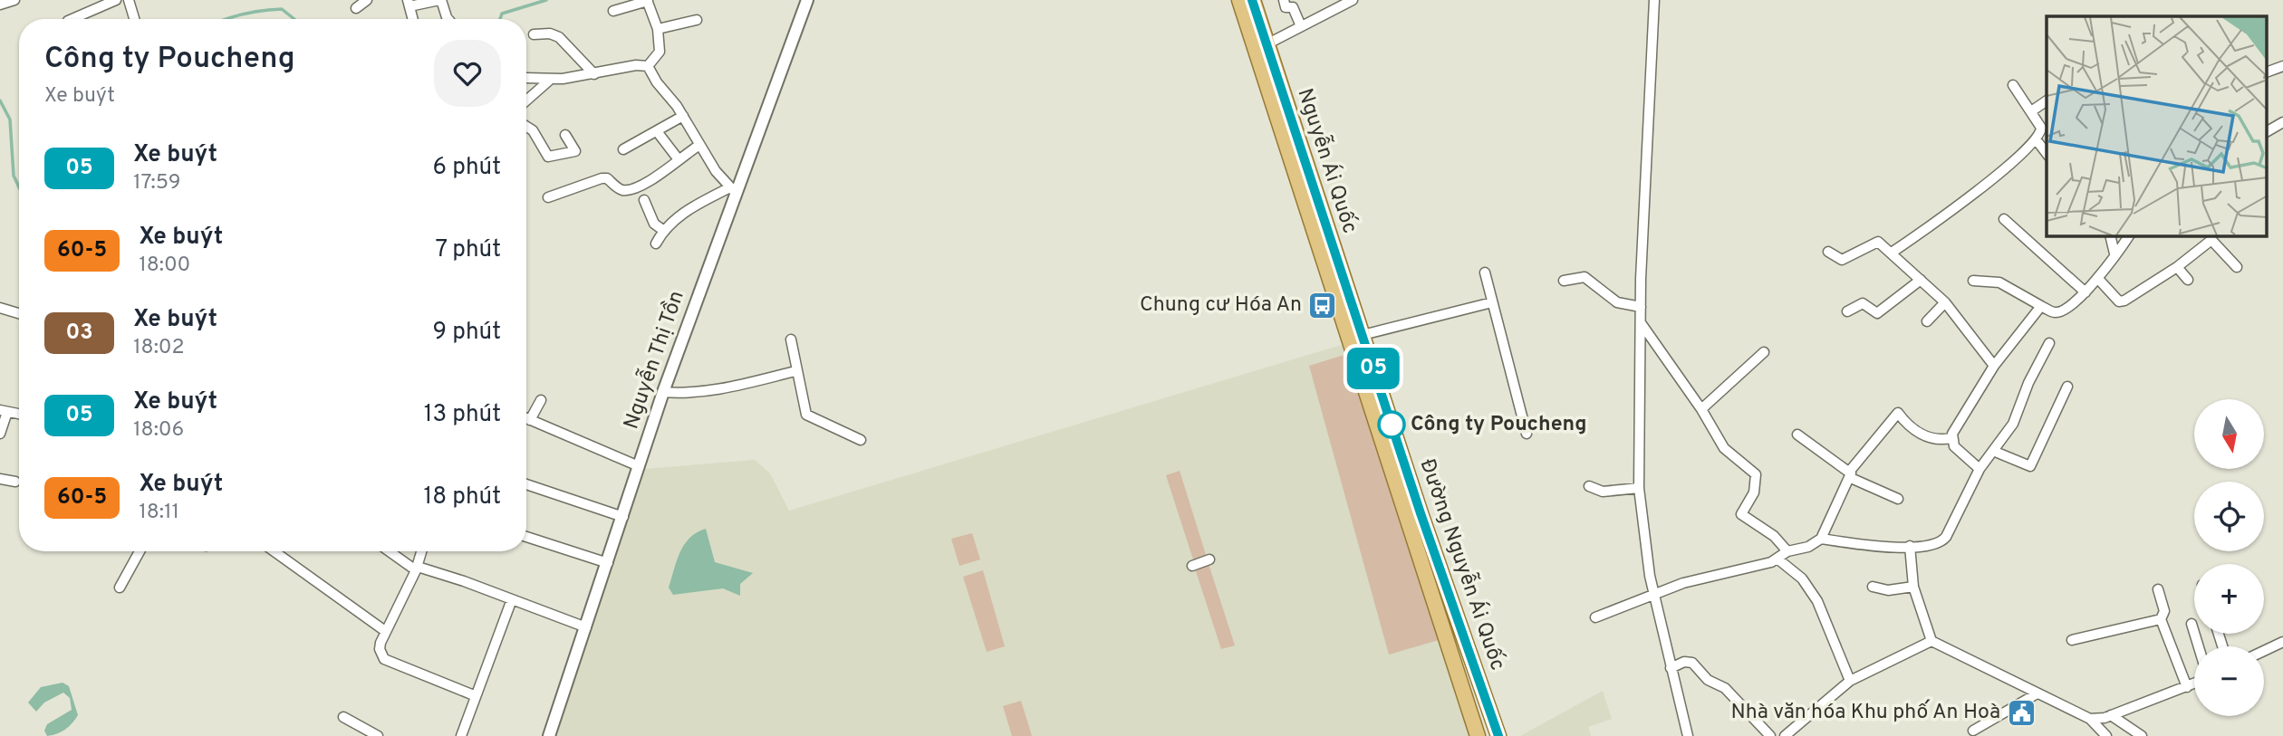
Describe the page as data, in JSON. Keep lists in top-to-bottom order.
{
  "streets": {
    "main road": ["Nguyễn Ái Quốc", "Đường Nguyễn Ái Quốc"],
    "street": ["Nguyễn Thị Tồn"]
  },
  "crossings": [
    ["Nguyễn Ái Quốc", "Đường Nguyễn Ái Quốc"]
  ],
  "places": {
    "bus stop": ["Chung cư Hóa An"],
    "other": ["Công ty Poucheng"],
    "public building": ["Nhà văn hóa Khu phố An Hoà"]
  },
  "lines": ["bus line 05"],
  "north": "bottom",
  "page": {
    "on_map": "05",
    "heading": ["Công ty Poucheng", "Xe buýt"],
    "list": [
      {
        "mark": "05",
        "name": "Xe buýt",
        "note": "17:59",
        "value": "6 phút"
      },
      {
        "mark": "60-5",
        "name": "Xe buýt",
        "note": "18:00",
        "value": "7 phút"
      },
      {
        "mark": "03",
        "name": "Xe buýt",
        "note": "18:02",
        "value": "9 phút"
      },
      {
        "mark": "05",
        "name": "Xe buýt",
        "note": "18:06",
        "value": "13 phút"
      },
      {
        "mark": "60-5",
        "name": "Xe buýt",
        "note": "18:11",
        "value": "18 phút"
      }
    ],
    "map_buttons": ["+", "−"]
  }
}
